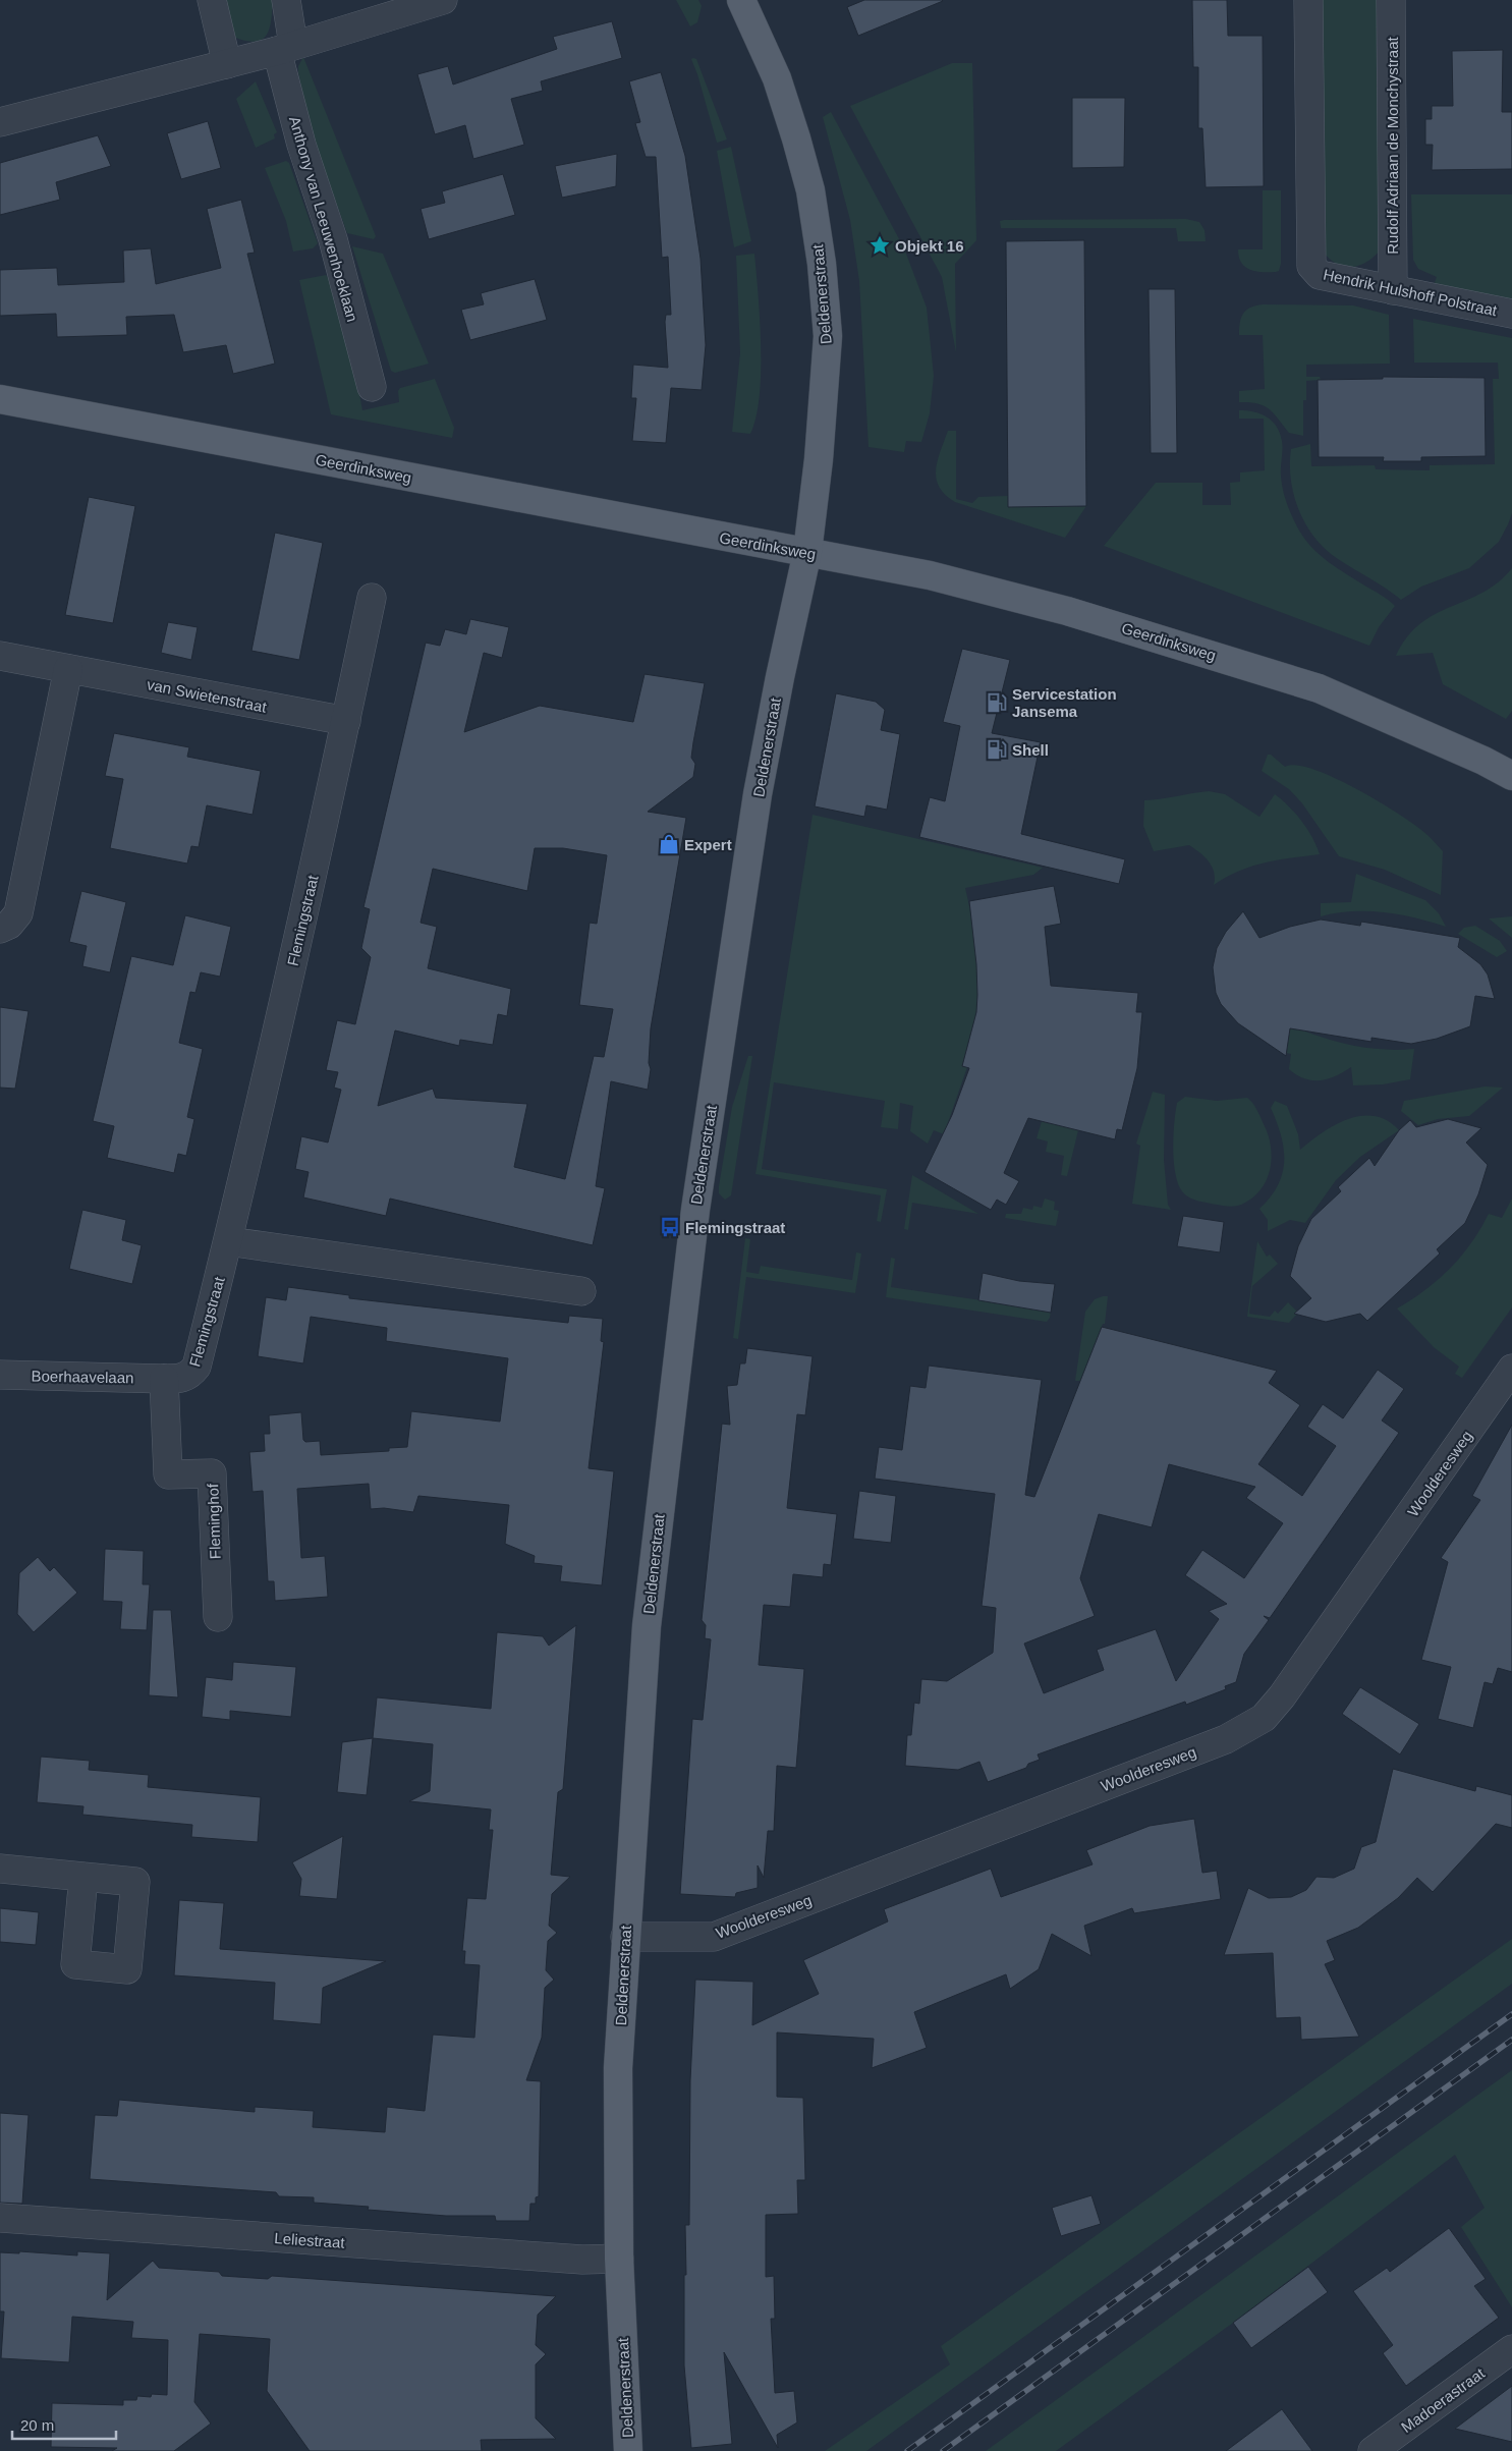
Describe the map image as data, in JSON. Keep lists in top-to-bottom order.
{
  "streets": {
    "main road": ["Deldenerstraat", "Geerdinksweg"],
    "street": [
      "Rudolf Adriaan de Monchystraat",
      "Anthony van Leeuwenhoeklaan",
      "Hendrik Hulshoff Polstraat",
      "van Swietenstraat",
      "Flemingstraat",
      "Boerhaavelaan",
      "Woolderesweg",
      "Fleminghof",
      "Leliestraat",
      "Madoerastraat"
    ]
  },
  "crossings": [
    ["Rudolf Adriaan de Monchystraat", "Hendrik Hulshoff Polstraat"],
    ["Deldenerstraat", "Geerdinksweg"],
    ["Deldenerstraat", "Woolderesweg"],
    ["Deldenerstraat", "Leliestraat"],
    ["van Swietenstraat", "Flemingstraat"],
    ["Flemingstraat", "Boerhaavelaan"],
    ["Flemingstraat", "Fleminghof"],
    ["Boerhaavelaan", "Fleminghof"]
  ],
  "places": {
    "place": ["Objekt 16"],
    "fuel station": ["Servicestation Jansema", "Shell"],
    "shop": ["Expert"],
    "bus stop": ["Flemingstraat"]
  },
  "scale_bar": "20 m"
}
